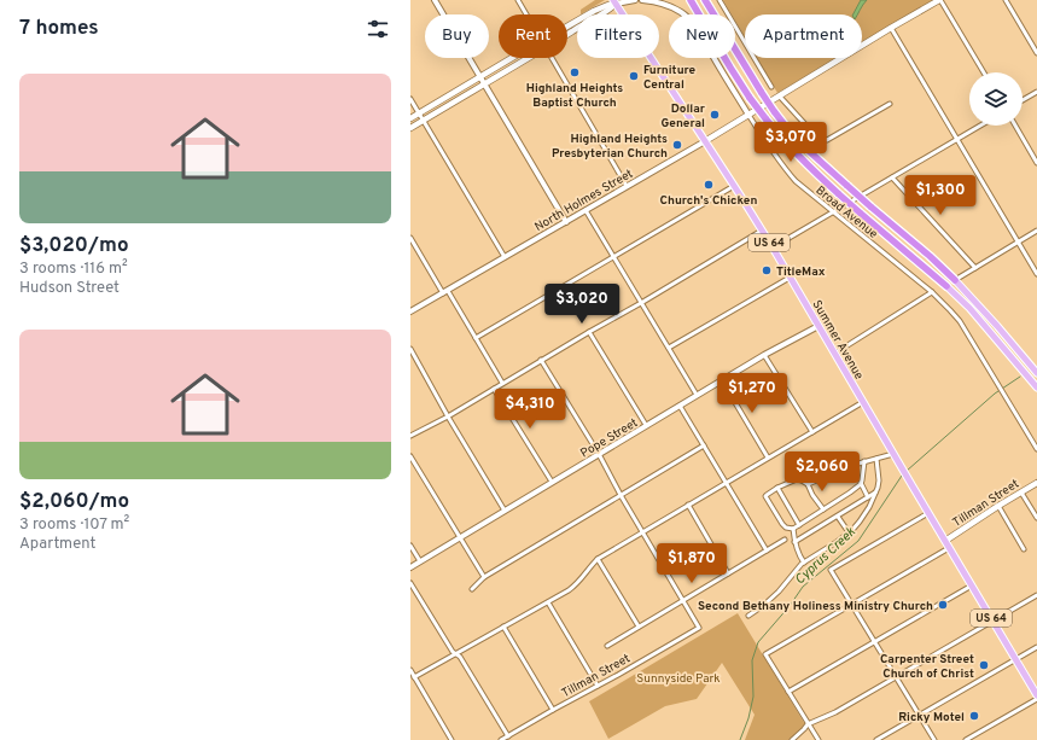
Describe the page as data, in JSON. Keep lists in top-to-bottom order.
{
  "streets": {
    "main road": [
      "North Holmes Street",
      "US 64",
      "Summer Avenue",
      "Tillman Street"
    ],
    "street": ["Broad Avenue", "Pope Street"]
  },
  "crossings": [
    ["North Holmes Street", "Broad Avenue"],
    ["North Holmes Street", "Summer Avenue"],
    ["Summer Avenue", "Pope Street"],
    ["Summer Avenue", "Tillman Street"]
  ],
  "water": ["Cyprus Creek"],
  "parks": ["Sunnyside Park"],
  "places": [
    "Highland Heights Baptist Church",
    "Furniture Central",
    "Dollar General",
    "Highland Heights Presbyterian Church",
    "Church's Chicken",
    "TitleMax",
    "Second Bethany Holiness Ministry Church",
    "Carpenter Street Church of Christ",
    "Ricky Motel"
  ],
  "page": {
    "heading": "7 homes",
    "chip": [
      "Buy",
      "Rent",
      "Filters",
      "New",
      "Apartment"
    ],
    "list": [
      {
        "name": "$3,020/mo",
        "note": "3 rooms · 116 m² · Hudson Street"
      },
      {
        "name": "$2,060/mo",
        "note": "3 rooms · 107 m² · Apartment"
      }
    ],
    "price": [
      "$3,070",
      "$1,300",
      "$3,020",
      "$1,270",
      "$4,310",
      "$2,060",
      "$1,870"
    ]
  }
}
